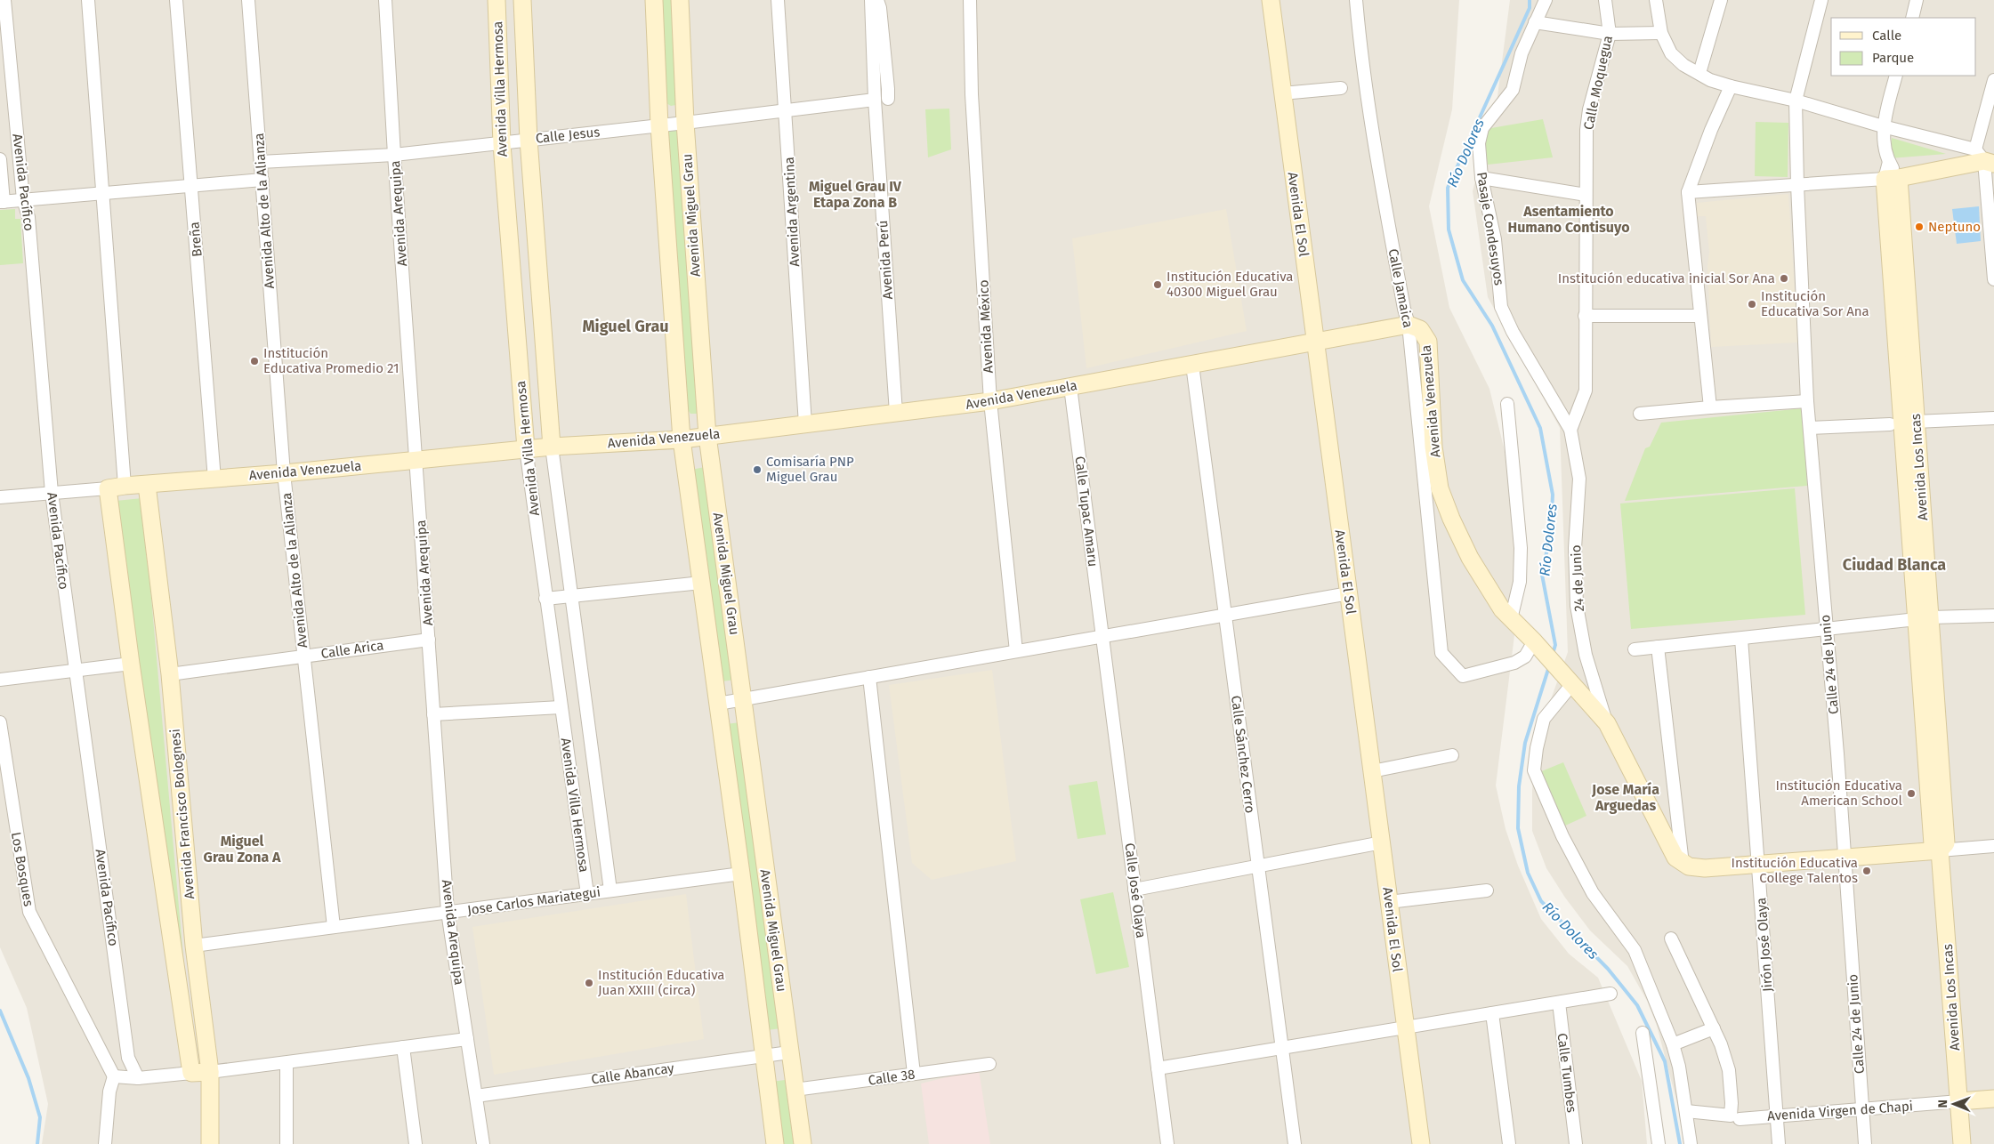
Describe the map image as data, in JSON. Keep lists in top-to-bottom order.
{
  "streets": {
    "street": [
      "Calle Moquegua",
      "Avenida Villa Hermosa",
      "Calle Jesus",
      "Avenida Pacífico",
      "Avenida Alto de la Alianza",
      "Avenida Argentina",
      "Avenida Arequipa",
      "Avenida El Sol",
      "Avenida Miguel Grau",
      "Pasaje Condesuyos",
      "Breña",
      "Avenida Perú",
      "Calle Jamaica",
      "Avenida México",
      "Avenida Venezuela",
      "Avenida Los Incas",
      "Calle Tupac Amaru",
      "24 de Junio",
      "Calle Arica",
      "Calle 24 de Junio",
      "Calle Sánchez Cerro",
      "Avenida Francisco Bolognesi",
      "Los Bosques",
      "Calle José Olaya",
      "Jose Carlos Mariategui",
      "Jirón José Olaya",
      "Calle Tumbes",
      "Calle Abancay",
      "Calle 38",
      "Avenida Virgen de Chapi"
    ]
  },
  "crossings": [
    ["Calle Moquegua", "Pasaje Condesuyos"],
    ["Calle Moquegua", "24 de Junio"],
    ["Avenida Villa Hermosa", "Calle Jesus"],
    ["Avenida Villa Hermosa", "Avenida Venezuela"],
    ["Avenida Villa Hermosa", "Jose Carlos Mariategui"],
    ["Calle Jesus", "Avenida Alto de la Alianza"],
    ["Calle Jesus", "Avenida Argentina"],
    ["Calle Jesus", "Avenida Arequipa"],
    ["Calle Jesus", "Avenida Miguel Grau"],
    ["Calle Jesus", "Avenida Perú"],
    ["Avenida Pacífico", "Avenida Venezuela"],
    ["Avenida Alto de la Alianza", "Avenida Venezuela"],
    ["Avenida Alto de la Alianza", "Calle Arica"],
    ["Avenida Alto de la Alianza", "Jose Carlos Mariategui"],
    ["Avenida Argentina", "Avenida Venezuela"],
    ["Avenida Arequipa", "Avenida Venezuela"],
    ["Avenida Arequipa", "Calle Arica"],
    ["Avenida Arequipa", "Jose Carlos Mariategui"],
    ["Avenida Arequipa", "Calle Abancay"],
    ["Avenida El Sol", "Avenida Venezuela"],
    ["Avenida Miguel Grau", "Avenida Venezuela"],
    ["Avenida Miguel Grau", "Jose Carlos Mariategui"],
    ["Avenida Miguel Grau", "Calle Abancay"],
    ["Avenida Miguel Grau", "Calle 38"],
    ["Pasaje Condesuyos", "24 de Junio"],
    ["Breña", "Avenida Venezuela"],
    ["Avenida Perú", "Avenida Venezuela"],
    ["Calle Jamaica", "Avenida Venezuela"],
    ["Avenida México", "Avenida Venezuela"],
    ["Avenida Venezuela", "Calle Tupac Amaru"],
    ["Avenida Venezuela", "24 de Junio"],
    ["Avenida Venezuela", "Calle Sánchez Cerro"],
    ["Avenida Venezuela", "Avenida Francisco Bolognesi"],
    ["Avenida Los Incas", "Avenida Virgen de Chapi"],
    ["Calle Tupac Amaru", "Calle José Olaya"],
    ["Calle Arica", "Avenida Francisco Bolognesi"],
    ["Calle 24 de Junio", "Avenida Virgen de Chapi"],
    ["Avenida Francisco Bolognesi", "Jose Carlos Mariategui"],
    ["Jirón José Olaya", "Avenida Virgen de Chapi"]
  ],
  "districts": [
    "Miguel Grau IV Etapa Zona B",
    "Asentamiento Humano Contisuyo",
    "Miguel Grau",
    "Ciudad Blanca",
    "Jose María Arguedas",
    "Miguel Grau Zona A"
  ],
  "water": ["Río Dolores"],
  "places": [
    "Neptuno",
    "Institución educativa inicial Sor Ana",
    "Institución Educativa 40300 Miguel Grau",
    "Institución Educativa Sor Ana",
    "Institución Educativa Promedio 21",
    "Comisaría PNP Miguel Grau",
    "Institución Educativa American School",
    "Institución Educativa College Talentos",
    "Institución Educativa Juan XXIII (circa)"
  ],
  "legend": ["Calle", "Parque"],
  "north": "left"
}
